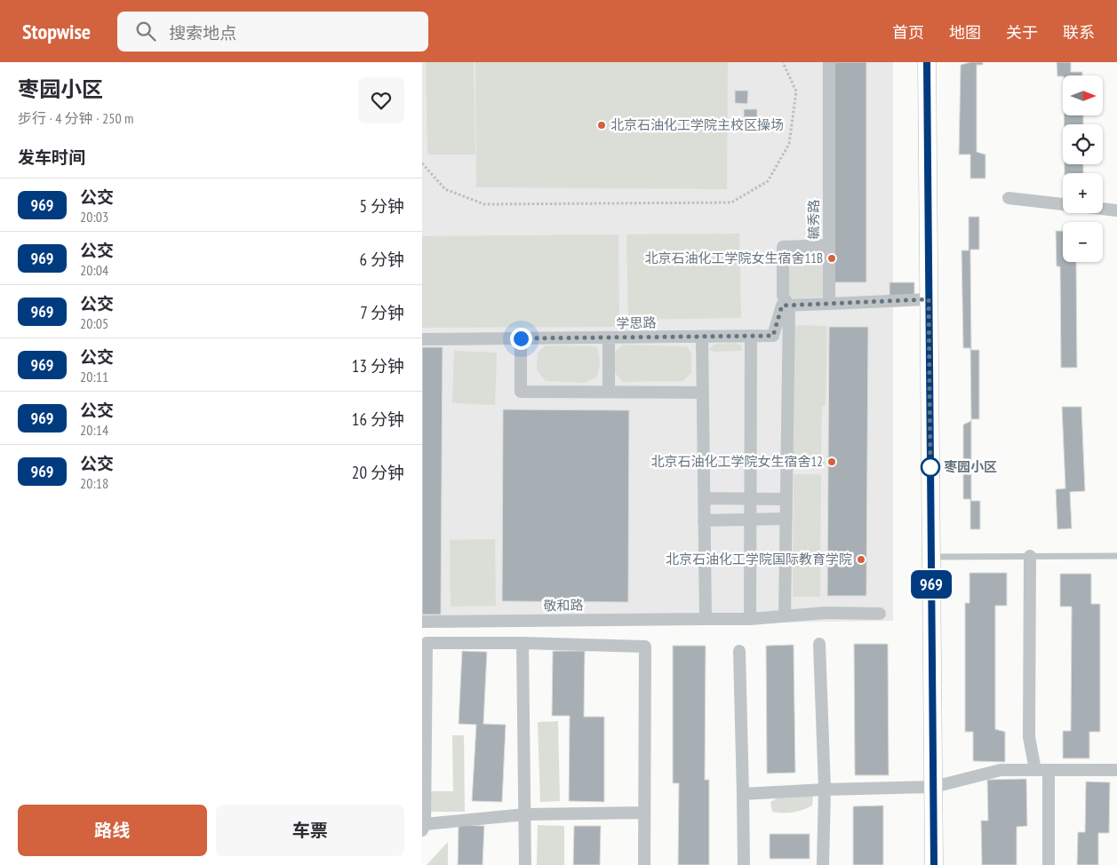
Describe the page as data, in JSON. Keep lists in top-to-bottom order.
{
  "streets": {
    "street": ["毓秀路", "学思路", "敬和路"]
  },
  "places": [
    "北京石油化工学院主校区操场",
    "北京石油化工学院女生宿舍11B",
    "北京石油化工学院女生宿舍12",
    "枣园小区",
    "北京石油化工学院国际教育学院"
  ],
  "lines": ["bus line 969"],
  "north": "right",
  "page": {
    "header": "Stopwise",
    "search": "搜索地点",
    "nav": [
      "首页",
      "地图",
      "关于",
      "联系"
    ],
    "heading": [
      ["枣园小区", "步行 · 4 分钟 · 250 m"],
      "发车时间"
    ],
    "on_map": "969",
    "map_buttons": ["+", "−"],
    "list": [
      {
        "mark": "969",
        "name": "公交",
        "note": "20:03",
        "value": "5 分钟"
      },
      {
        "mark": "969",
        "name": "公交",
        "note": "20:04",
        "value": "6 分钟"
      },
      {
        "mark": "969",
        "name": "公交",
        "note": "20:05",
        "value": "7 分钟"
      },
      {
        "mark": "969",
        "name": "公交",
        "note": "20:11",
        "value": "13 分钟"
      },
      {
        "mark": "969",
        "name": "公交",
        "note": "20:14",
        "value": "16 分钟"
      },
      {
        "mark": "969",
        "name": "公交",
        "note": "20:18",
        "value": "20 分钟"
      }
    ],
    "buttons": ["路线", "车票"]
  }
}
